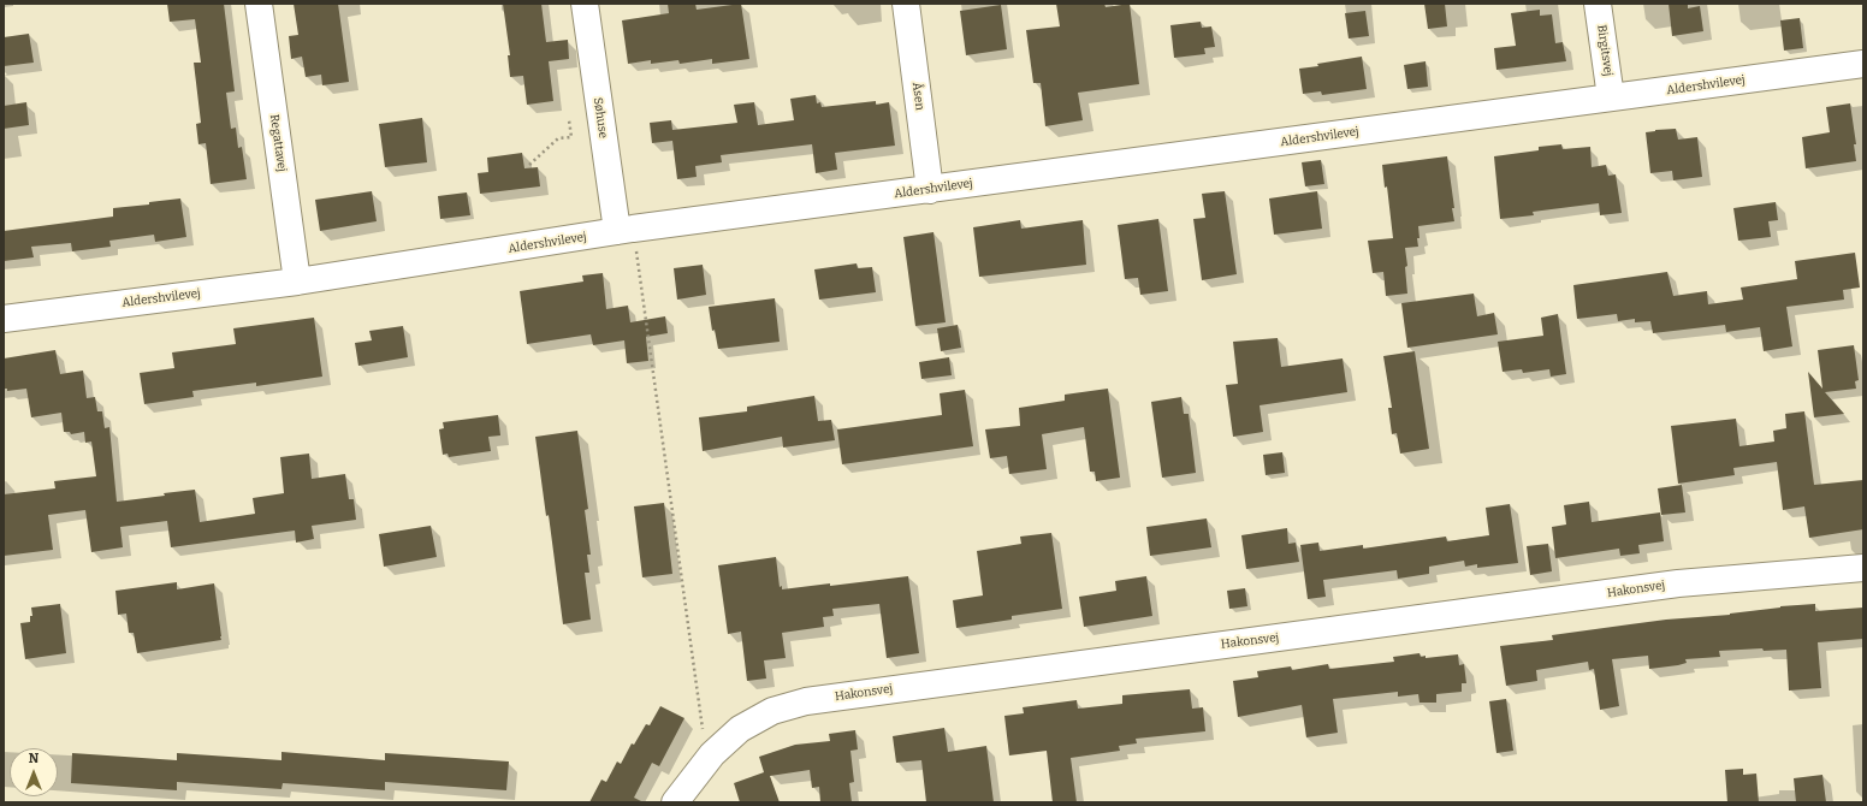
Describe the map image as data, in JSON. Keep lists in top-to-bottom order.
{
  "streets": {
    "street": [
      "Birgitsvej",
      "Aldershvilevej",
      "Åsen",
      "Søhuse",
      "Regattavej",
      "Hakonsvej"
    ]
  },
  "crossings": [
    ["Birgitsvej", "Aldershvilevej"],
    ["Aldershvilevej", "Åsen"],
    ["Aldershvilevej", "Søhuse"],
    ["Aldershvilevej", "Regattavej"]
  ],
  "north": "top"
}
